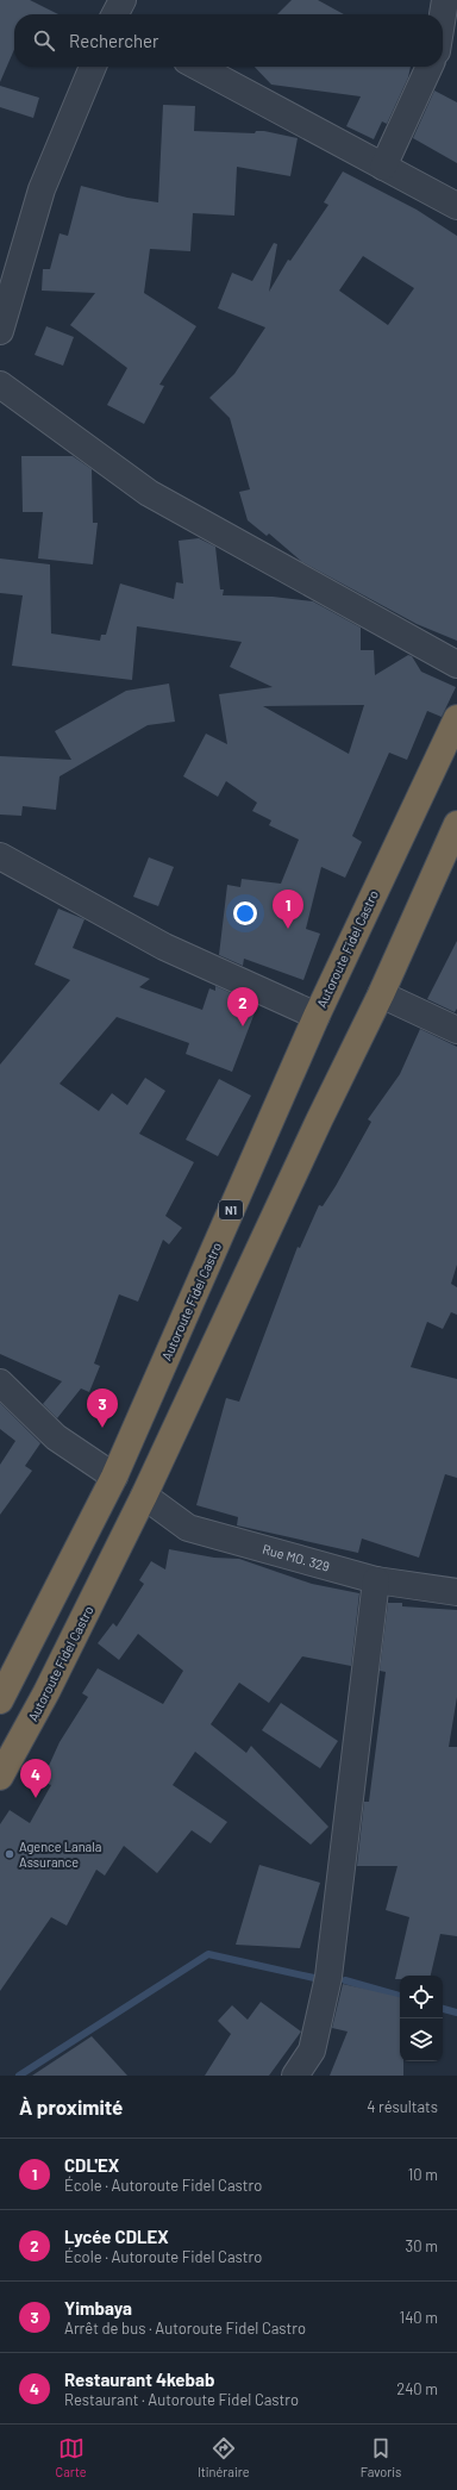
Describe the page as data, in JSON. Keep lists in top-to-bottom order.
{
  "streets": {
    "highway": ["Autoroute Fidel Castro", "N1"],
    "street": ["Rue MO. 329"]
  },
  "crossings": [
    ["Autoroute Fidel Castro", "Rue MO. 329"]
  ],
  "places": ["Agence Lanala Assurance"],
  "page": {
    "search": "Rechercher",
    "pins": [
      "1",
      "2",
      "3",
      "4"
    ],
    "heading": ["À proximité", "4 résultats"],
    "list": [
      {
        "mark": "1",
        "name": "CDL'EX",
        "note": "École · Autoroute Fidel Castro",
        "value": "10 m"
      },
      {
        "mark": "2",
        "name": "Lycée CDLEX",
        "note": "École · Autoroute Fidel Castro",
        "value": "30 m"
      },
      {
        "mark": "3",
        "name": "Yimbaya",
        "note": "Arrêt de bus · Autoroute Fidel Castro",
        "value": "140 m"
      },
      {
        "mark": "4",
        "name": "Restaurant 4kebab",
        "note": "Restaurant · Autoroute Fidel Castro",
        "value": "240 m"
      }
    ],
    "nav": ["Carte", "Itinéraire", "Favoris"]
  }
}
